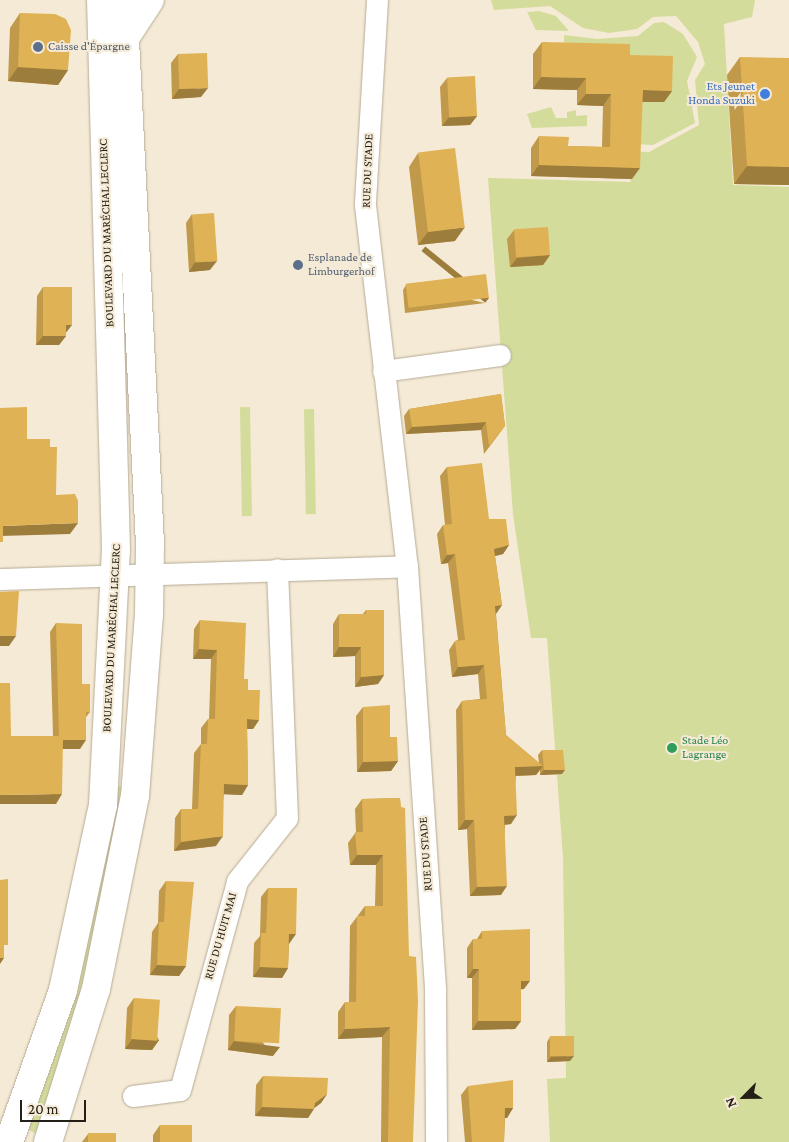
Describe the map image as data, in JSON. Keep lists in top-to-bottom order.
{
  "streets": {
    "main road": ["BOULEVARD DU MARÉCHAL LECLERC"],
    "street": ["RUE DU STADE", "RUE DU HUIT MAI"]
  },
  "places": [
    "Caisse d'Épargne",
    "Ets Jeunet Honda Suzuki",
    "Esplanade de Limburgerhof",
    "Stade Léo Lagrange"
  ],
  "scale_bar": "20 m",
  "north": "bottom left"
}
